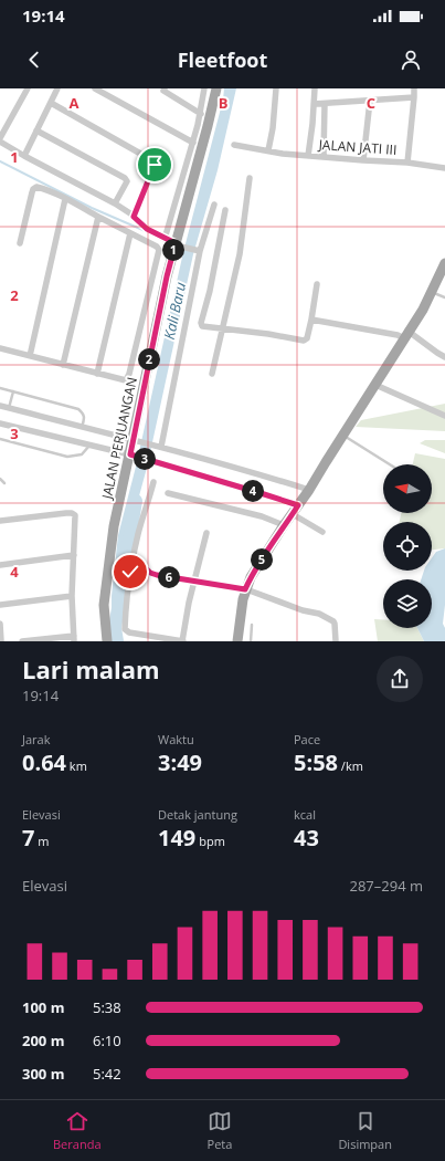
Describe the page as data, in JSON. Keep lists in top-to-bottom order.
{
  "streets": {
    "main road": ["JALAN PERJUANGAN"],
    "street": ["JALAN JATI III"]
  },
  "water": ["Kali Baru"],
  "north": "left",
  "page": {
    "status": "19:14",
    "header": "Fleetfoot",
    "pins": [
      "1",
      "2",
      "3",
      "4",
      "5",
      "6"
    ],
    "heading": ["Lari malam", "19:14"],
    "stats": [
      ["Jarak", "0.64 km"],
      ["Waktu", "3:49"],
      ["Pace", "5:58 /km"],
      ["Elevasi", "7 m"],
      ["Detak jantung", "149 bpm"],
      ["kcal", "43"]
    ],
    "chart": ["Elevasi", "287–294 m"],
    "list": [
      {
        "name": "100 m",
        "note": "5:38"
      },
      {
        "name": "200 m",
        "note": "6:10"
      },
      {
        "name": "300 m",
        "note": "5:42"
      }
    ],
    "tabs": ["Beranda", "Peta", "Disimpan"]
  },
  "grid": {
    "columns": ["A", "B", "C"],
    "rows": [
      "1",
      "2",
      "3",
      "4"
    ]
  }
}
